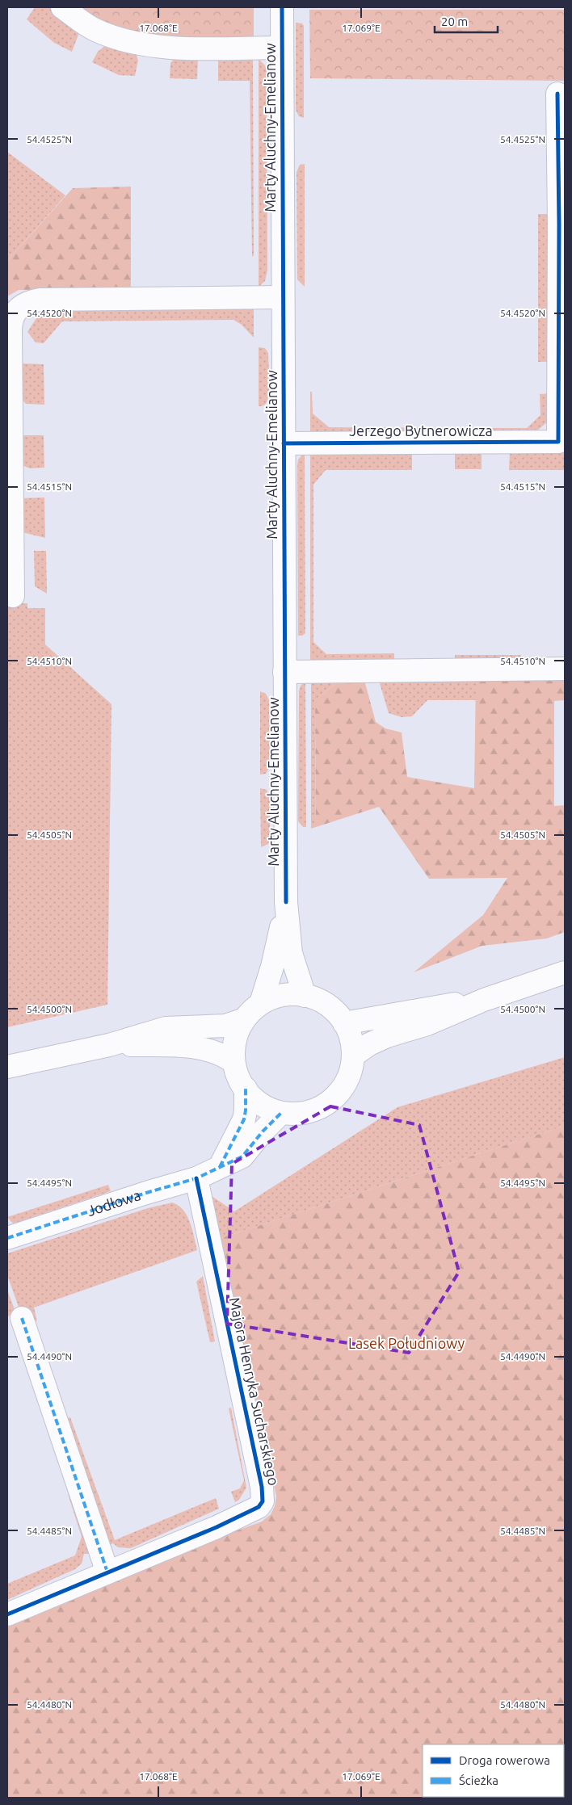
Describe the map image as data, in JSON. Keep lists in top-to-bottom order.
{
  "streets": {
    "street": [
      "Marty Aluchny-Emelianow",
      "Jerzego Bytnerowicza",
      "Jodłowa",
      "Majora Henryka Sucharskiego"
    ]
  },
  "crossings": [
    ["Marty Aluchny-Emelianow", "Jerzego Bytnerowicza"],
    ["Marty Aluchny-Emelianow", "Jodłowa"],
    ["Jodłowa", "Majora Henryka Sucharskiego"]
  ],
  "parks": ["Lasek Południowy"],
  "legend": ["Droga rowerowa", "Ścieżka"],
  "scale_bar": "20 m",
  "coordinates": [
    "17.068°E",
    "17.069°E",
    "54.4525°N",
    "54.4520°N",
    "54.4515°N",
    "54.4510°N",
    "54.4505°N",
    "54.4500°N",
    "54.4495°N",
    "54.4490°N",
    "54.4485°N",
    "54.4480°N"
  ]
}
